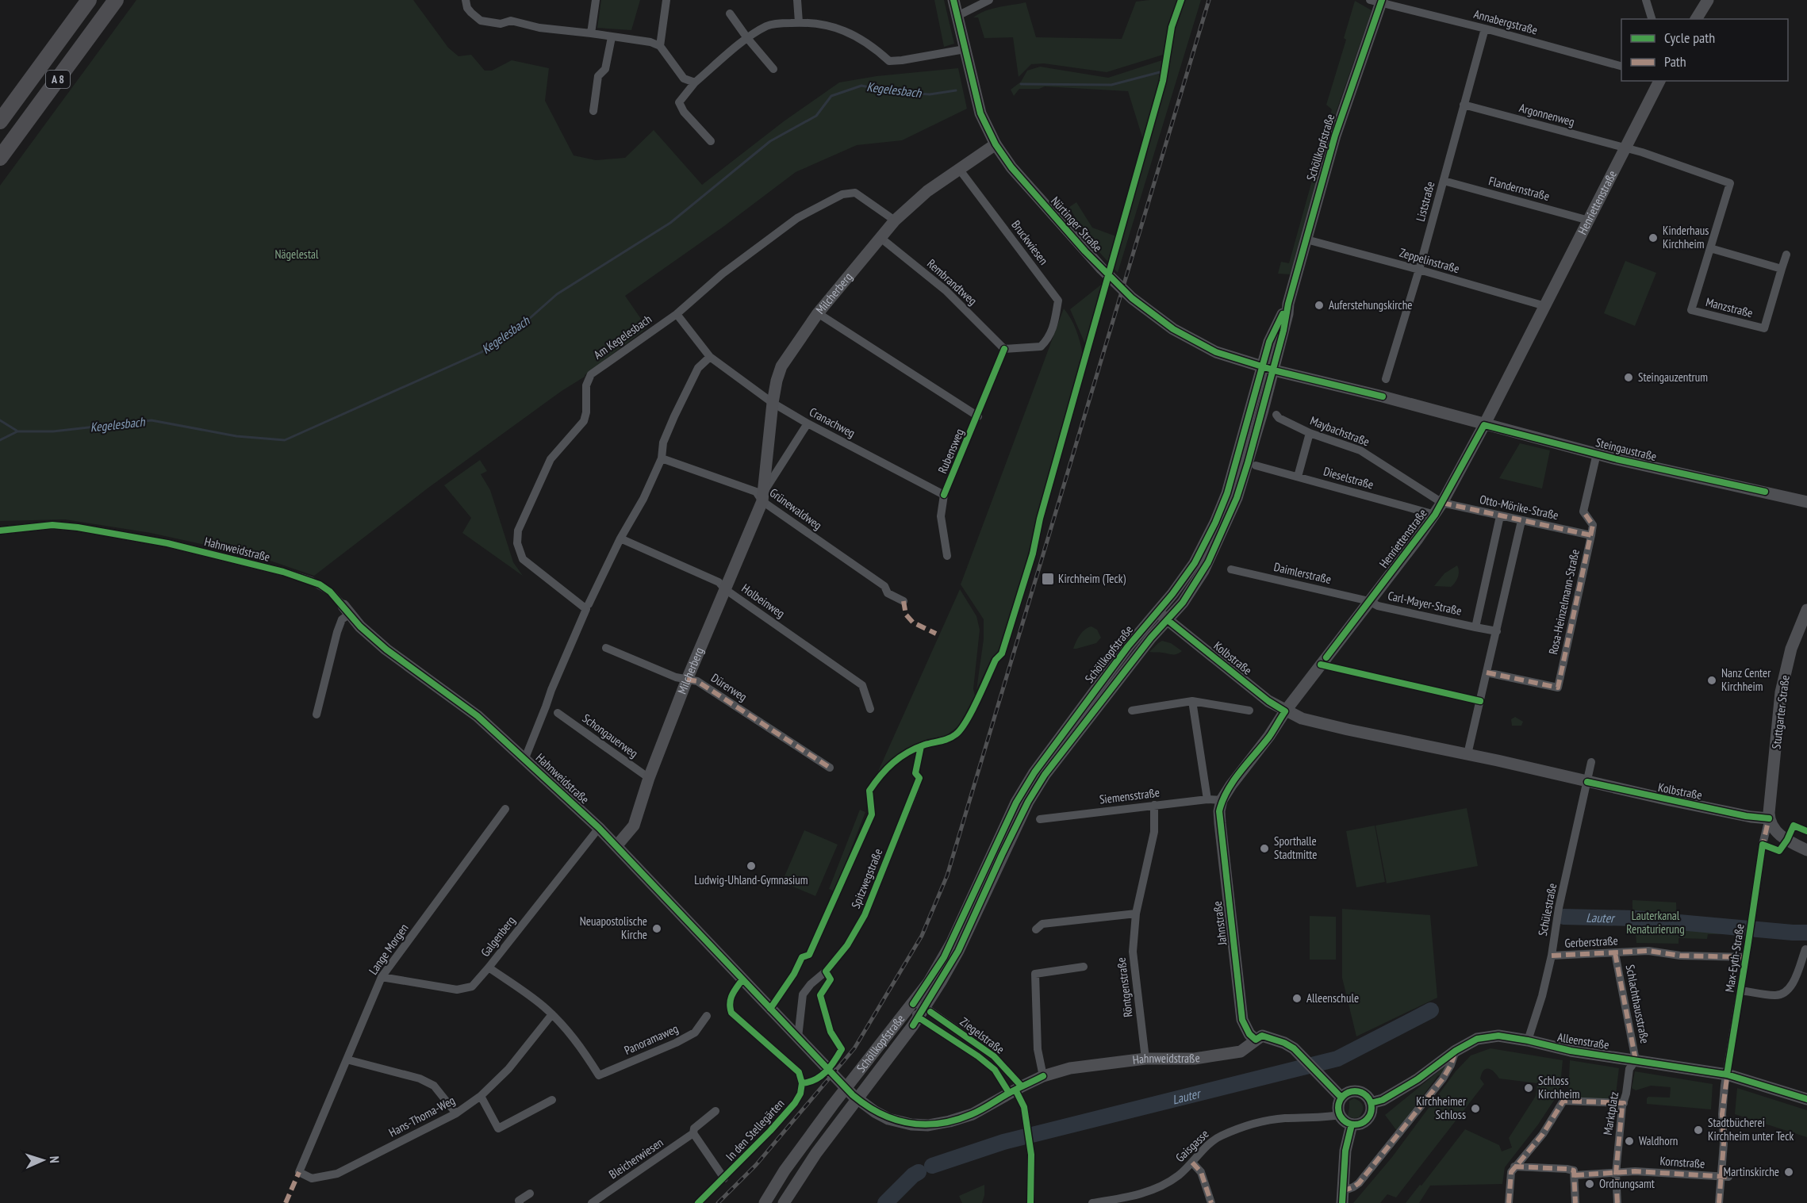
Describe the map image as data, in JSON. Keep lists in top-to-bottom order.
{
  "streets": {
    "highway": ["A 8"],
    "street": [
      "Annabergstraße",
      "Argonnenweg",
      "Schöllkopfstraße",
      "Flandernstraße",
      "Liststraße",
      "Henriettenstraße",
      "Nürtinger Straße",
      "Bruckwiesen",
      "Zeppelinstraße",
      "Rembrandtweg",
      "Milcherberg",
      "Manzstraße",
      "Am Kegelesbach",
      "Cranachweg",
      "Maybachstraße",
      "Steingaustraße",
      "Dieselstraße",
      "Otto-Mörike-Straße",
      "Grünewaldweg",
      "Hahnweidstraße",
      "Daimlerstraße",
      "Holbeinweg",
      "Rosa-Heinzelmann-Straße",
      "Carl-Mayer-Straße",
      "Kolbstraße",
      "Dürerweg",
      "Stuttgarter Straße",
      "Schongauerweg",
      "Siemensstraße",
      "Spitzwegstraße",
      "Schülestraße",
      "Jahnstraße",
      "Galgenberg",
      "Gerberstraße",
      "Lange Morgen",
      "Max-Eyth-Straße",
      "Röntgenstraße",
      "Schlachthausstraße",
      "Ziegelstraße",
      "Panoramaweg",
      "Alleenstraße",
      "Marktplatz",
      "Hans-Thoma-Weg",
      "In den Stellegärten",
      "Gaisgasse",
      "Bleicherwiesen",
      "Kornstraße"
    ],
    "cycle path": ["Rubensweg"]
  },
  "crossings": [
    ["Annabergstraße", "Schöllkopfstraße"],
    ["Annabergstraße", "Liststraße"],
    ["Argonnenweg", "Liststraße"],
    ["Argonnenweg", "Henriettenstraße"],
    ["Argonnenweg", "Manzstraße"],
    ["Schöllkopfstraße", "Zeppelinstraße"],
    ["Schöllkopfstraße", "Kolbstraße"],
    ["Schöllkopfstraße", "Ziegelstraße"],
    ["Flandernstraße", "Liststraße"],
    ["Flandernstraße", "Henriettenstraße"],
    ["Liststraße", "Zeppelinstraße"],
    ["Henriettenstraße", "Zeppelinstraße"],
    ["Henriettenstraße", "Manzstraße"],
    ["Henriettenstraße", "Maybachstraße"],
    ["Henriettenstraße", "Steingaustraße"],
    ["Henriettenstraße", "Dieselstraße"],
    ["Henriettenstraße", "Otto-Mörike-Straße"],
    ["Henriettenstraße", "Daimlerstraße"],
    ["Henriettenstraße", "Carl-Mayer-Straße"],
    ["Henriettenstraße", "Kolbstraße"],
    ["Henriettenstraße", "Siemensstraße"],
    ["Henriettenstraße", "Jahnstraße"],
    ["Nürtinger Straße", "Milcherberg"],
    ["Nürtinger Straße", "Steingaustraße"],
    ["Bruckwiesen", "Rembrandtweg"],
    ["Bruckwiesen", "Milcherberg"],
    ["Rembrandtweg", "Milcherberg"],
    ["Milcherberg", "Am Kegelesbach"],
    ["Milcherberg", "Cranachweg"],
    ["Milcherberg", "Grünewaldweg"],
    ["Milcherberg", "Hahnweidstraße"],
    ["Milcherberg", "Holbeinweg"],
    ["Milcherberg", "Dürerweg"],
    ["Milcherberg", "Schongauerweg"],
    ["Am Kegelesbach", "Cranachweg"],
    ["Am Kegelesbach", "Hahnweidstraße"],
    ["Maybachstraße", "Otto-Mörike-Straße"],
    ["Steingaustraße", "Rosa-Heinzelmann-Straße"],
    ["Otto-Mörike-Straße", "Rosa-Heinzelmann-Straße"],
    ["Hahnweidstraße", "Spitzwegstraße"],
    ["Hahnweidstraße", "Jahnstraße"],
    ["Hahnweidstraße", "Galgenberg"],
    ["Hahnweidstraße", "Röntgenstraße"],
    ["Hahnweidstraße", "Ziegelstraße"],
    ["Hahnweidstraße", "In den Stellegärten"],
    ["Daimlerstraße", "Carl-Mayer-Straße"],
    ["Kolbstraße", "Stuttgarter Straße"],
    ["Kolbstraße", "Schülestraße"],
    ["Kolbstraße", "Max-Eyth-Straße"],
    ["Stuttgarter Straße", "Max-Eyth-Straße"],
    ["Siemensstraße", "Jahnstraße"],
    ["Siemensstraße", "Röntgenstraße"],
    ["Schülestraße", "Gerberstraße"],
    ["Schülestraße", "Alleenstraße"],
    ["Galgenberg", "Lange Morgen"],
    ["Gerberstraße", "Max-Eyth-Straße"],
    ["Gerberstraße", "Schlachthausstraße"],
    ["Lange Morgen", "Hans-Thoma-Weg"],
    ["Max-Eyth-Straße", "Alleenstraße"],
    ["Max-Eyth-Straße", "Kornstraße"],
    ["Schlachthausstraße", "Alleenstraße"],
    ["Schlachthausstraße", "Marktplatz"],
    ["Panoramaweg", "Hans-Thoma-Weg"],
    ["Alleenstraße", "Marktplatz"],
    ["Alleenstraße", "Gaisgasse"],
    ["Marktplatz", "Kornstraße"]
  ],
  "water": ["Kegelesbach", "Lauter"],
  "parks": ["Nägelestal", "Lauterkanal Renaturierung"],
  "places": {
    "other": [
      "Kinderhaus Kirchheim",
      "Auferstehungskirche",
      "Steingauzentrum",
      "Nanz Center Kirchheim",
      "Sporthalle Stadtmitte",
      "Ludwig-Uhland-Gymnasium",
      "Neuapostolische Kirche",
      "Alleenschule",
      "Schloss Kirchheim",
      "Kirchheimer Schloss",
      "Stadtbücherei Kirchheim unter Teck",
      "Waldhorn",
      "Martinskirche",
      "Ordnungsamt"
    ],
    "transit": ["Kirchheim (Teck)"]
  },
  "legend": ["Cycle path", "Path"],
  "north": "right"
}
